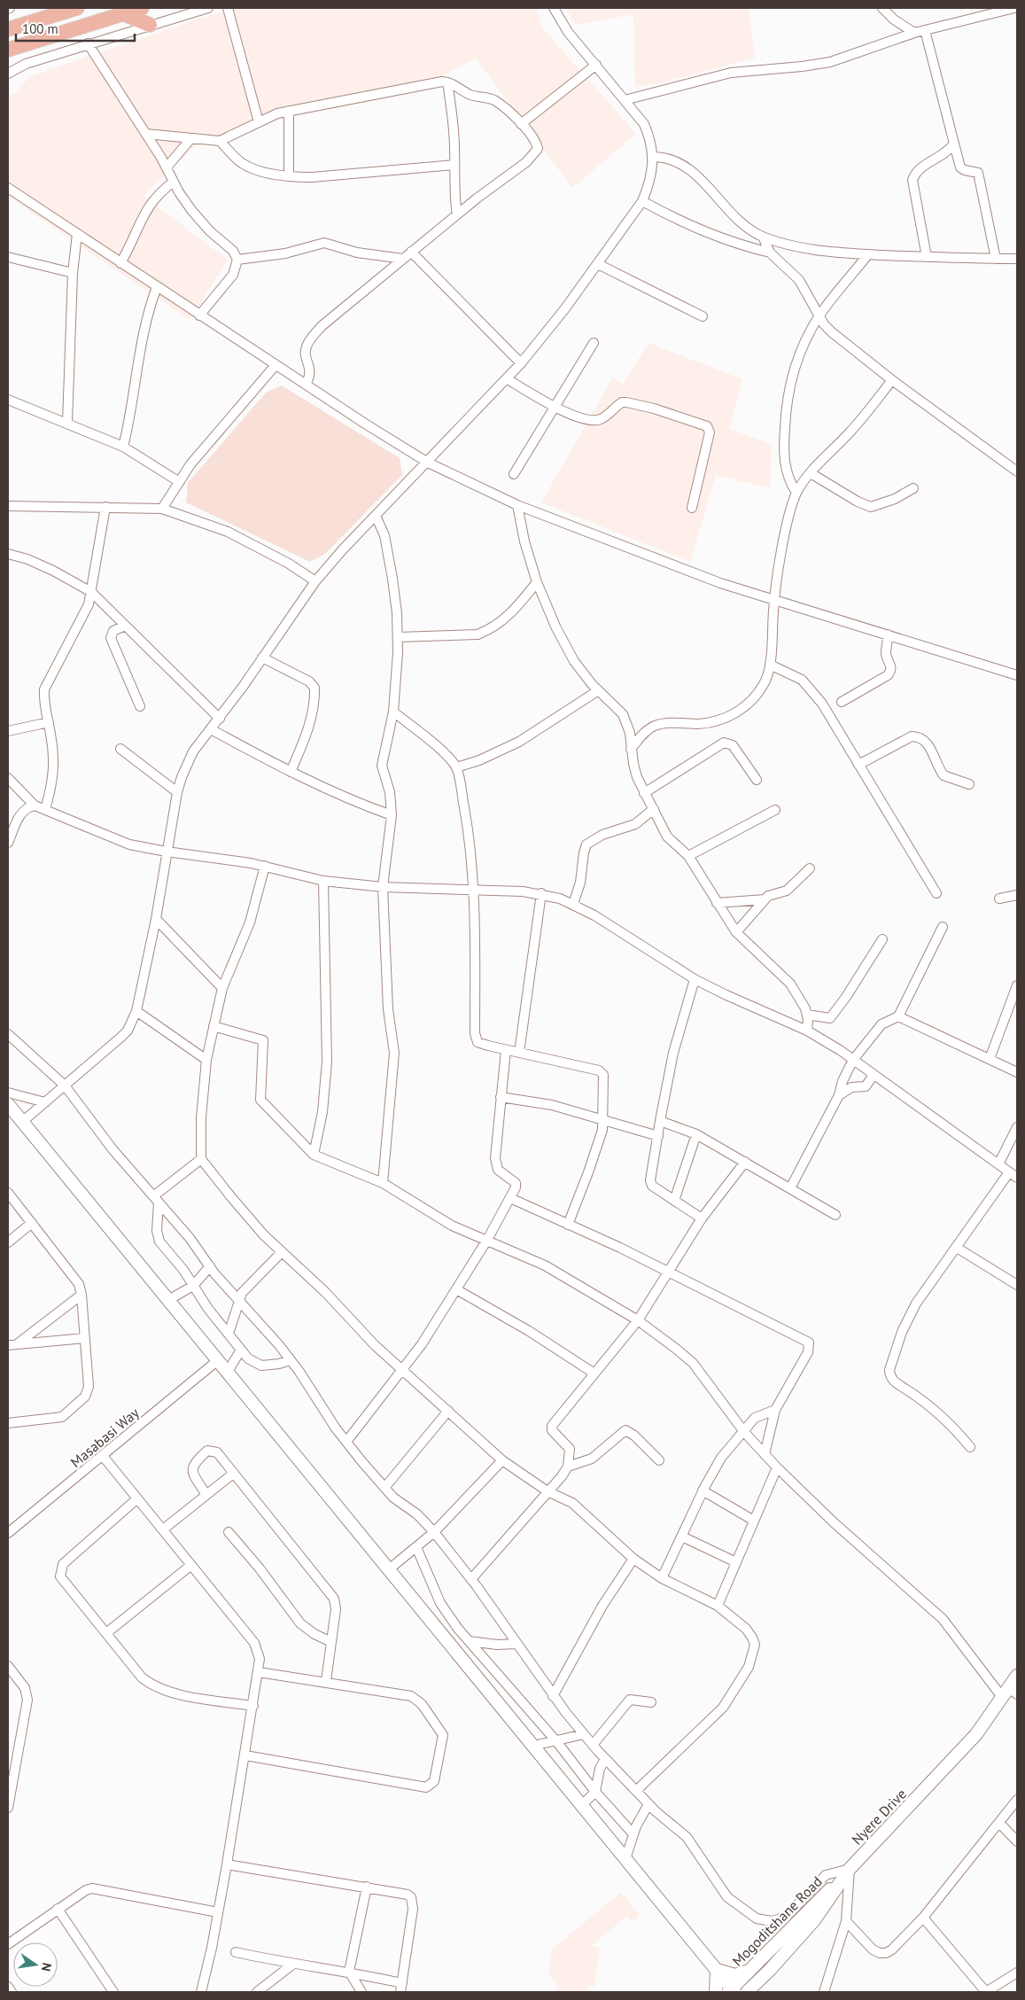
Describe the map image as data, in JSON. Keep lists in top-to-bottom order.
{
  "streets": {
    "main road": ["Nyere Drive", "Mogoditshane Road"],
    "street": ["Masabasi Way"]
  },
  "crossings": [
    ["Nyere Drive", "Mogoditshane Road"]
  ],
  "scale_bar": "100 m",
  "north": "right"
}
